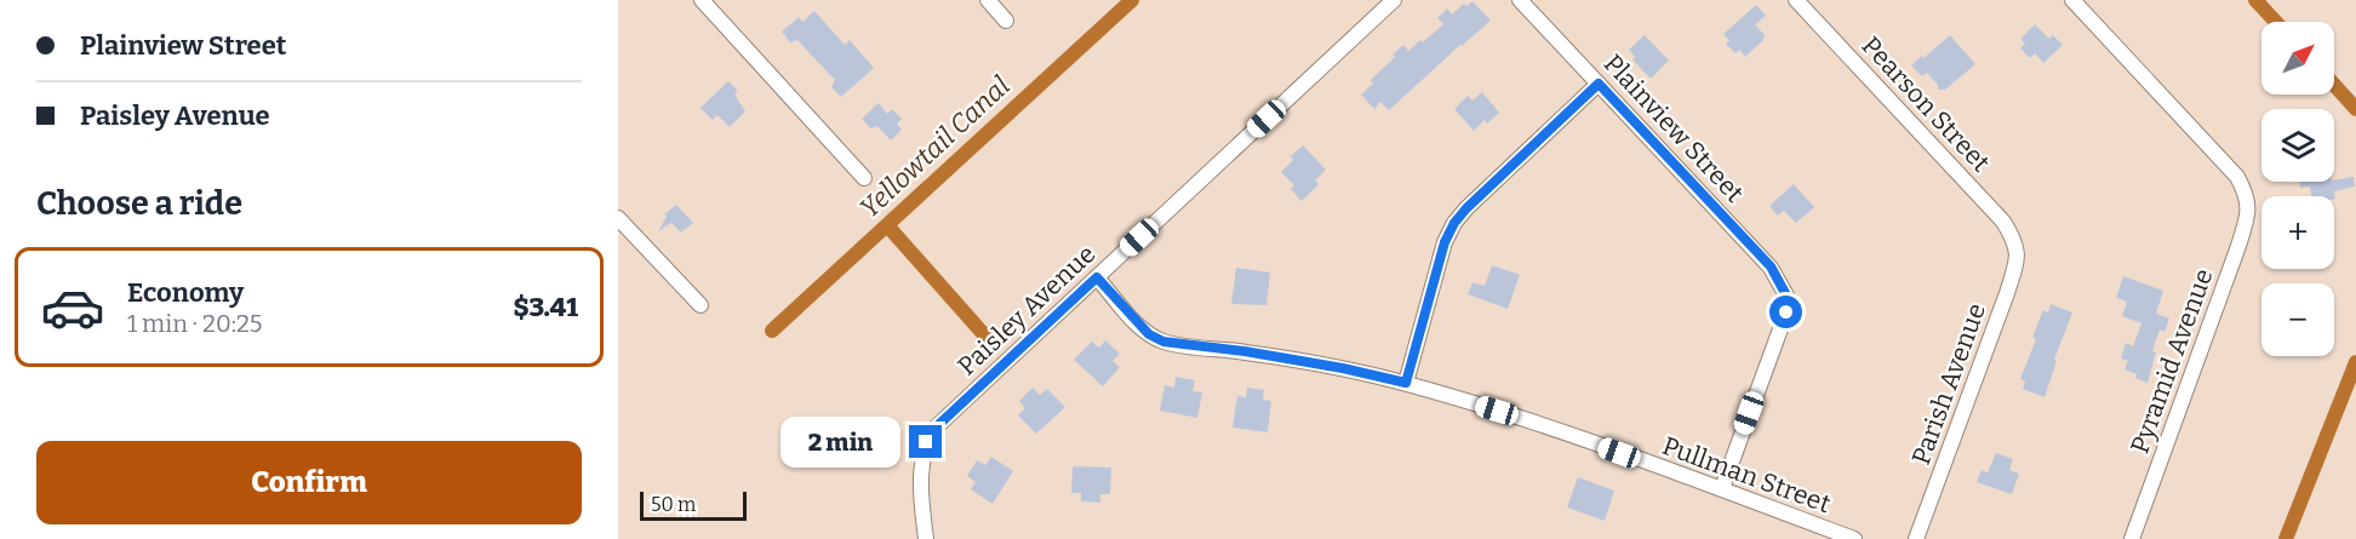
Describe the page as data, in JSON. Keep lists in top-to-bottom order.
{
  "streets": {
    "street": [
      "Pearson Street",
      "Plainview Street",
      "Paisley Avenue",
      "Pyramid Avenue",
      "Parish Avenue",
      "Pullman Street"
    ]
  },
  "crossings": [
    ["Pearson Street", "Parish Avenue"],
    ["Plainview Street", "Pullman Street"],
    ["Paisley Avenue", "Pullman Street"]
  ],
  "water": ["Yellowtail Canal"],
  "scale_bar": "50 m",
  "north": "top right",
  "page": {
    "banner": ["Plainview Street", "Paisley Avenue"],
    "map_buttons": ["+", "−"],
    "heading": "Choose a ride",
    "list": [
      {
        "name": "Economy",
        "note": "1 min · 20:25",
        "value": "$3.41"
      }
    ],
    "bubble": "2 min",
    "buttons": "Confirm",
    "scale": "50 m"
  }
}
